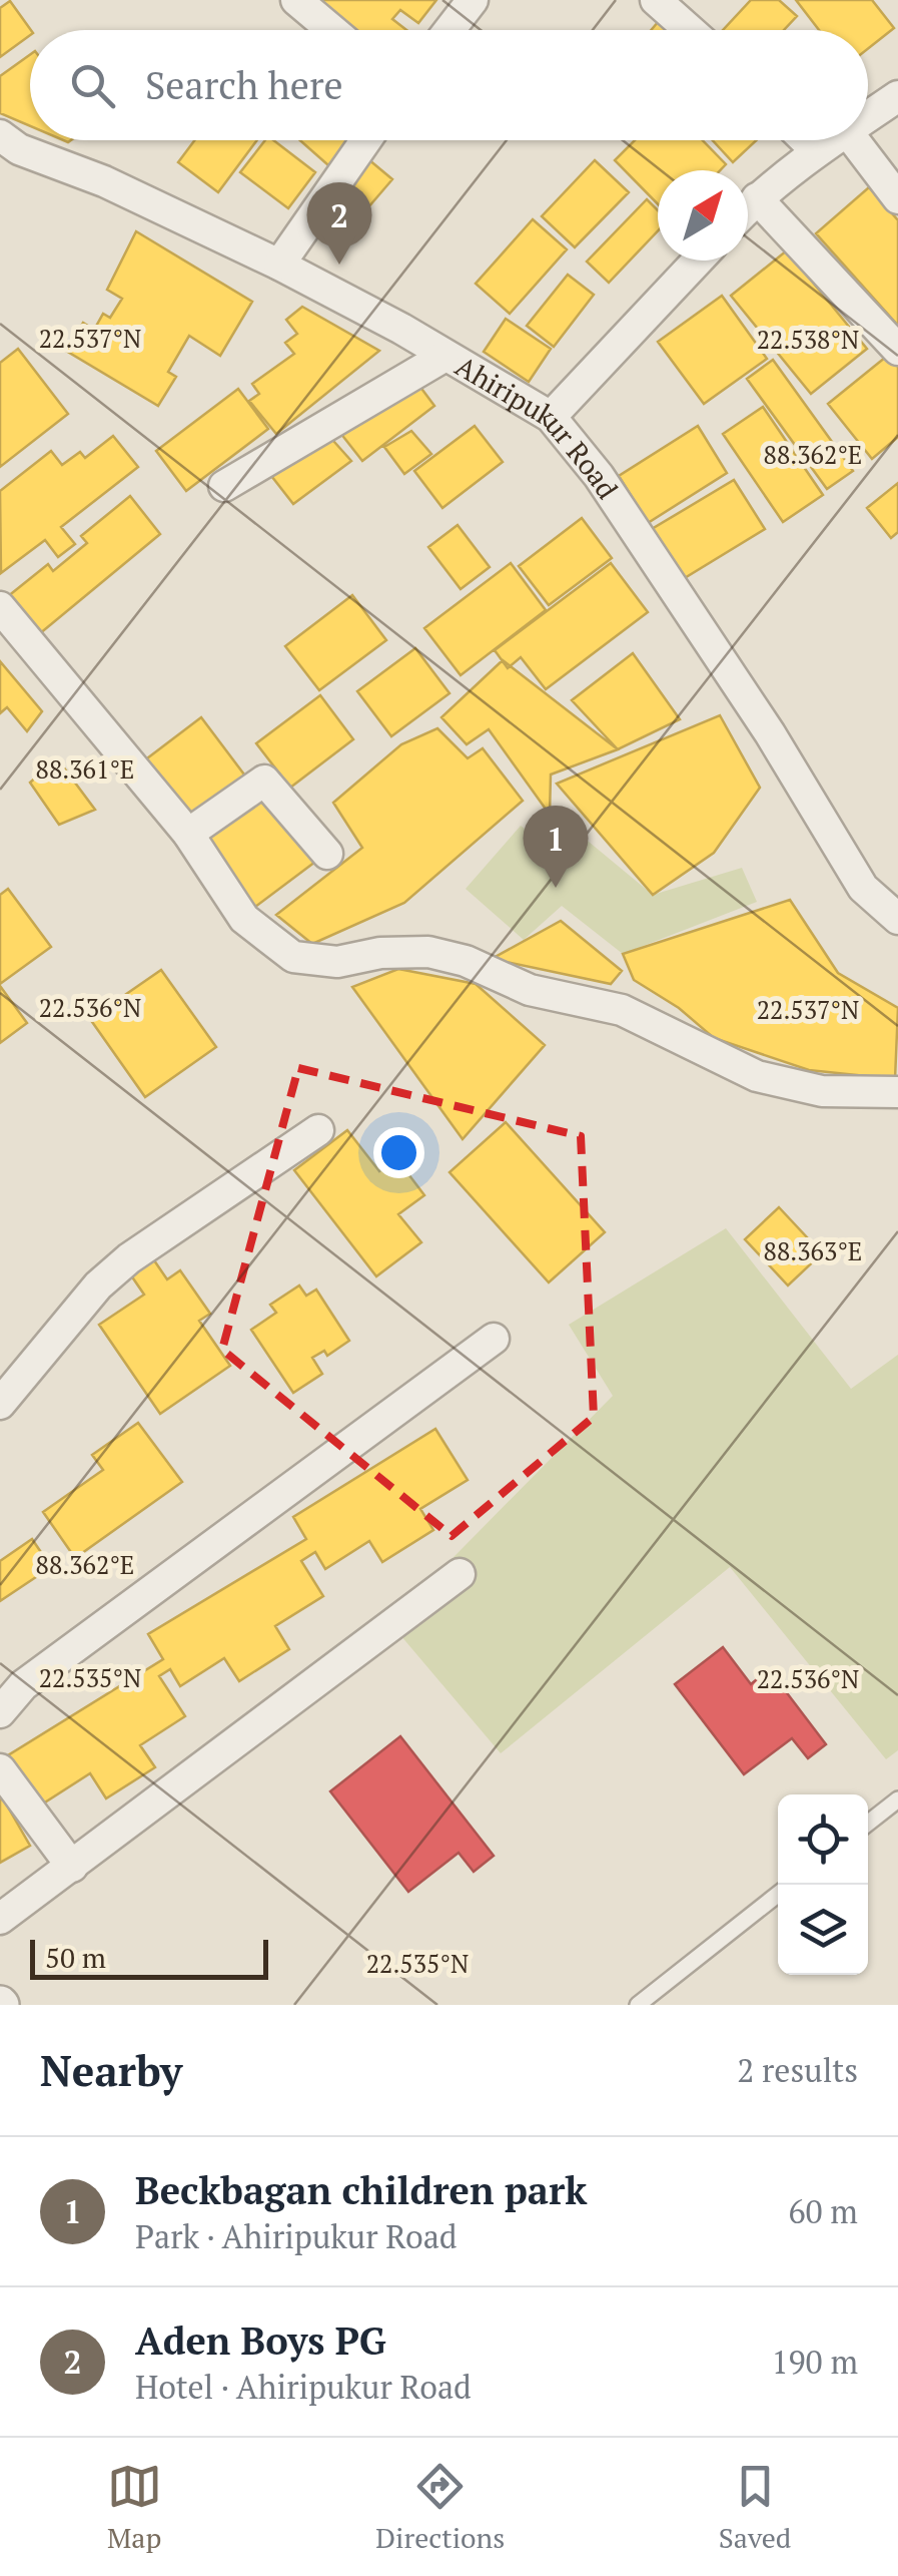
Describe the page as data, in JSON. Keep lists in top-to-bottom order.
{
  "streets": {
    "street": ["Ahiripukur Road"]
  },
  "scale_bar": "50 m",
  "north": "top right",
  "page": {
    "search": "Search here",
    "pins": ["2", "1"],
    "scale": "50 m",
    "heading": ["Nearby", "2 results"],
    "list": [
      {
        "mark": "1",
        "name": "Beckbagan children park",
        "note": "Park · Ahiripukur Road",
        "value": "60 m"
      },
      {
        "mark": "2",
        "name": "Aden Boys PG",
        "note": "Hotel · Ahiripukur Road",
        "value": "190 m"
      }
    ],
    "nav": ["Map", "Directions", "Saved"]
  },
  "coordinates": [
    "22.537°N",
    "22.538°N",
    "88.362°E",
    "88.361°E",
    "22.536°N",
    "88.363°E",
    "22.535°N"
  ]
}
